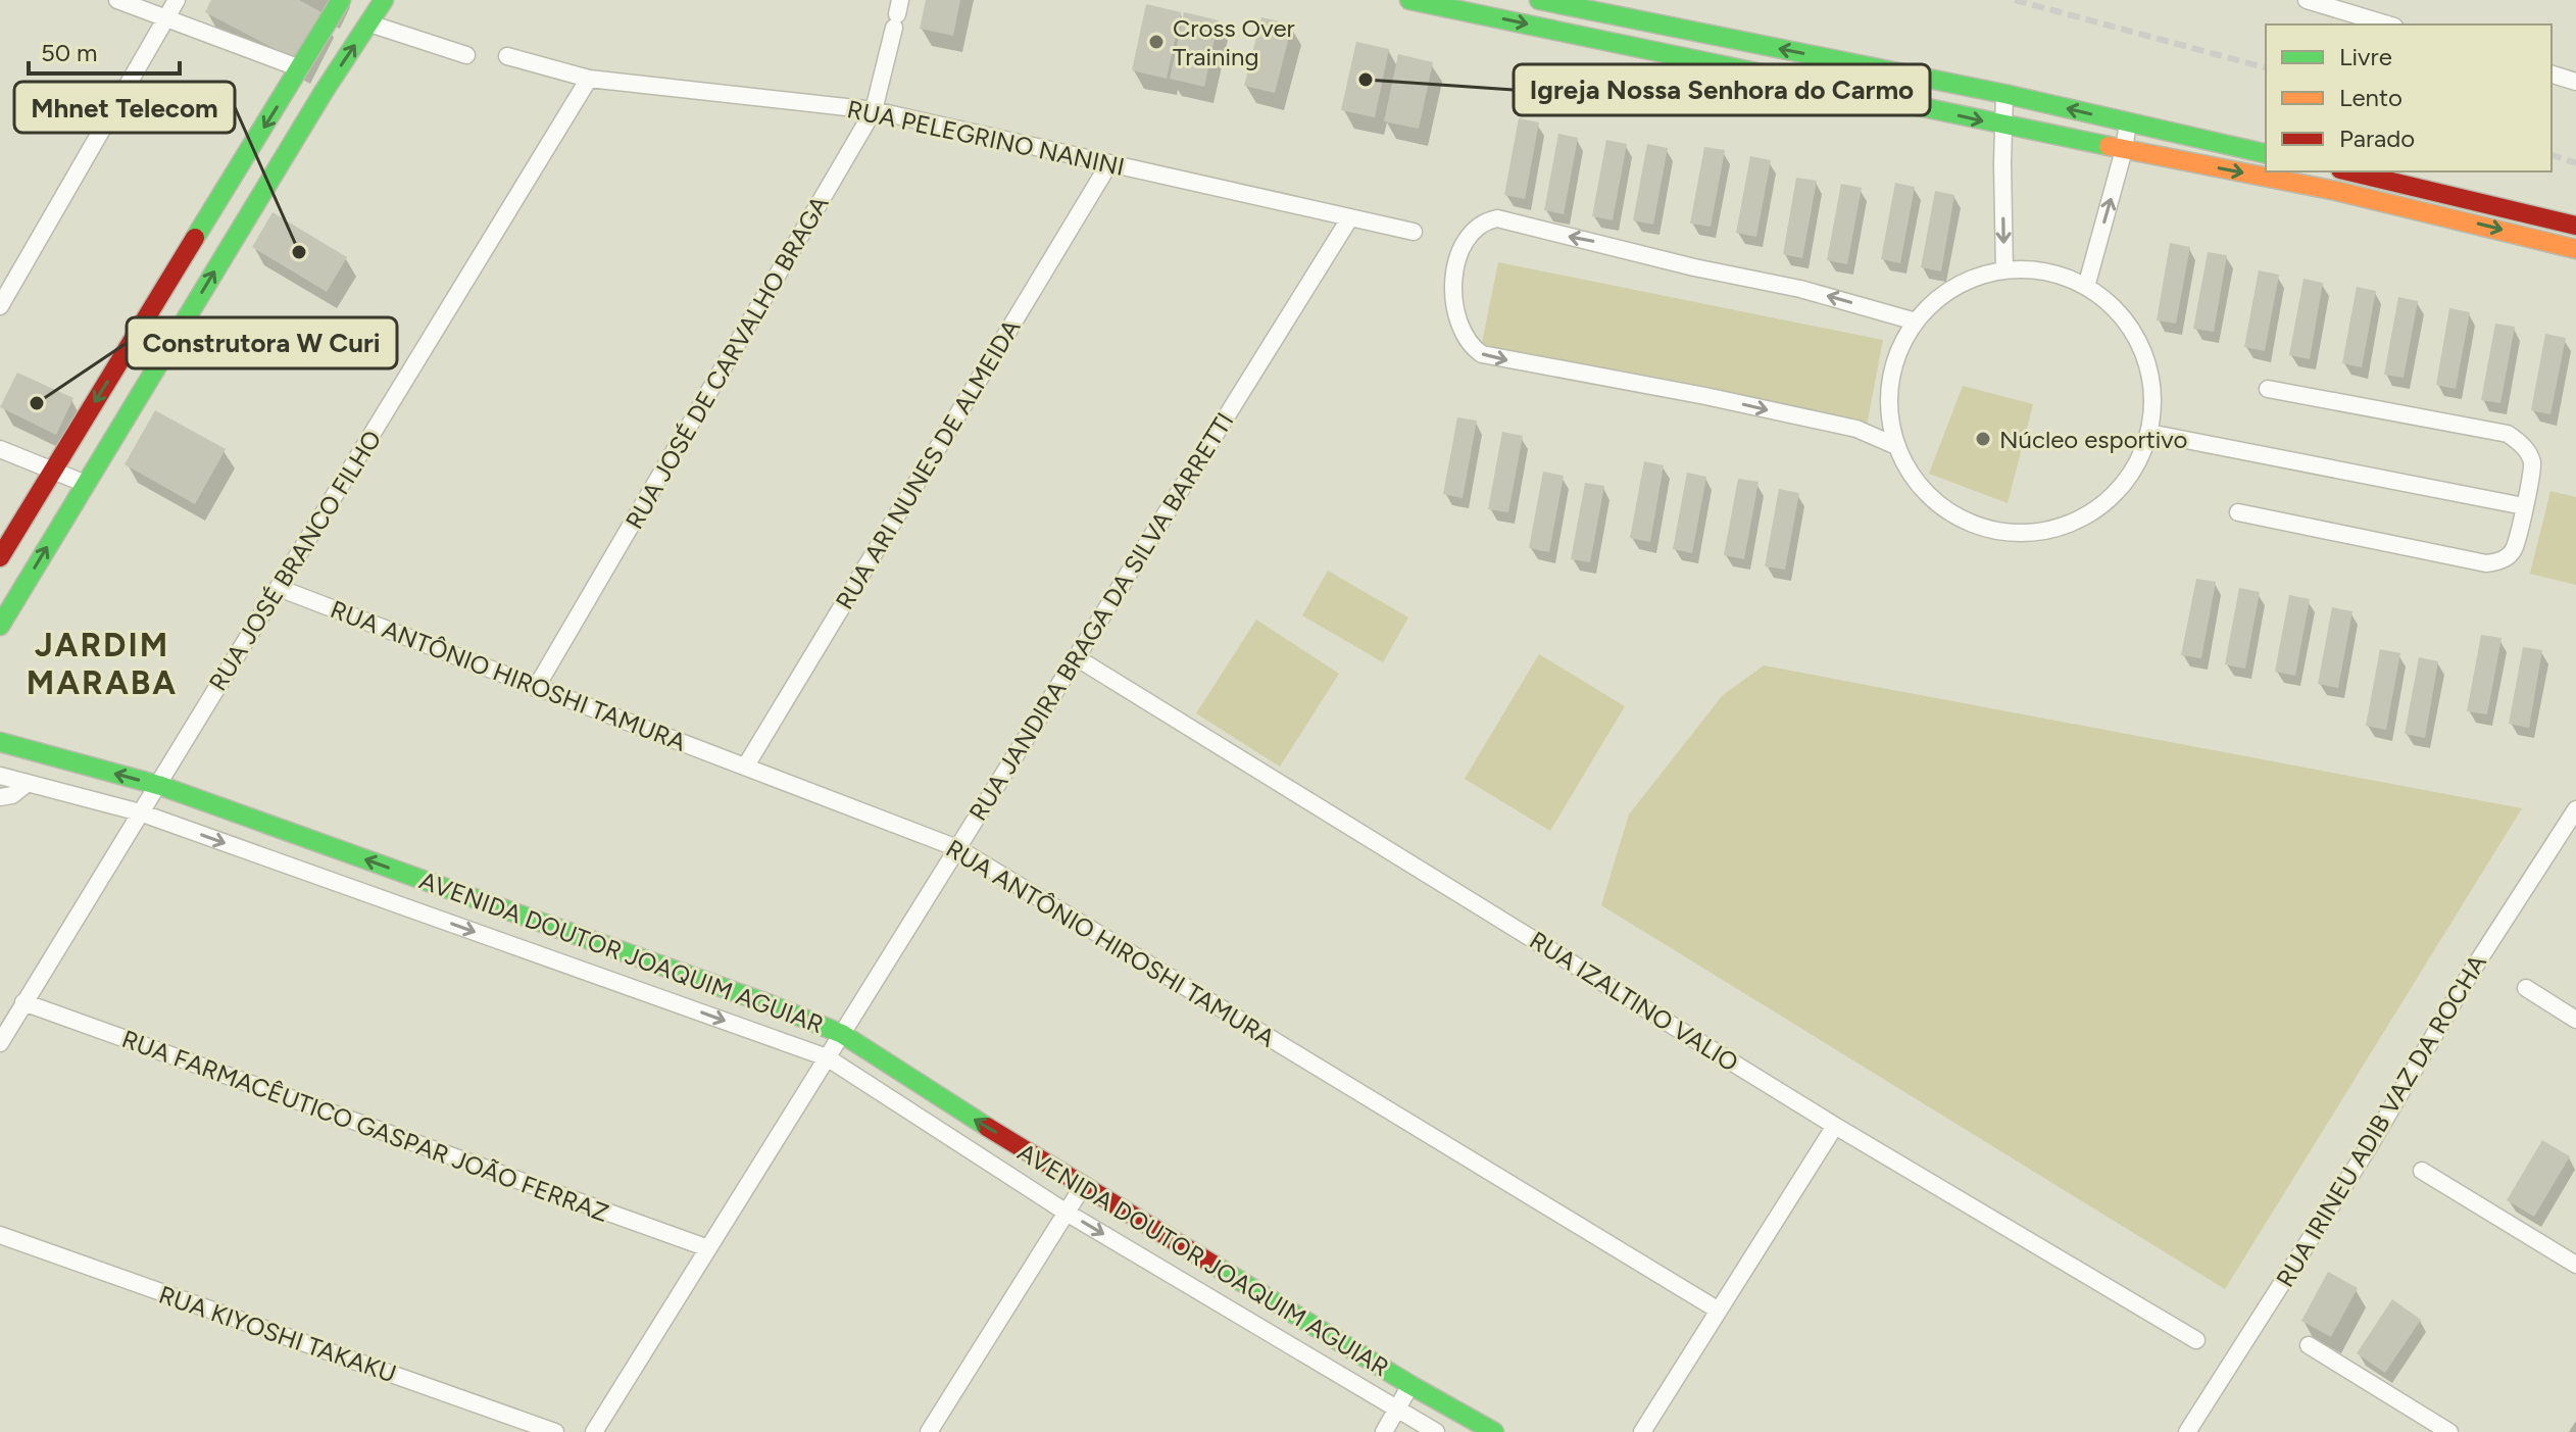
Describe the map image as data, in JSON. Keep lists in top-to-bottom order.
{
  "streets": {
    "street": [
      "RUA PELEGRINO NANINI",
      "RUA JOSÉ DE CARVALHO BRAGA",
      "RUA ARI NUNES DE ALMEIDA",
      "RUA JOSÉ BRANCO FILHO",
      "RUA JANDIRA BRAGA DA SILVA BARRETTI",
      "RUA ANTÔNIO HIROSHI TAMURA",
      "AVENIDA DOUTOR JOAQUIM AGUIAR",
      "RUA IZALTINO VALIO",
      "RUA IRINEU ADIB VAZ DA ROCHA",
      "RUA FARMACÊUTICO GASPAR JOÃO FERRAZ",
      "RUA KIYOSHI TAKAKU"
    ]
  },
  "crossings": [
    ["RUA PELEGRINO NANINI", "RUA JOSÉ DE CARVALHO BRAGA"],
    ["RUA PELEGRINO NANINI", "RUA ARI NUNES DE ALMEIDA"],
    ["RUA PELEGRINO NANINI", "RUA JOSÉ BRANCO FILHO"],
    ["RUA PELEGRINO NANINI", "RUA JANDIRA BRAGA DA SILVA BARRETTI"],
    ["RUA JOSÉ DE CARVALHO BRAGA", "RUA ANTÔNIO HIROSHI TAMURA"],
    ["RUA ARI NUNES DE ALMEIDA", "RUA ANTÔNIO HIROSHI TAMURA"],
    ["RUA JOSÉ BRANCO FILHO", "RUA ANTÔNIO HIROSHI TAMURA"],
    ["RUA JOSÉ BRANCO FILHO", "AVENIDA DOUTOR JOAQUIM AGUIAR"],
    ["RUA JOSÉ BRANCO FILHO", "RUA FARMACÊUTICO GASPAR JOÃO FERRAZ"],
    ["RUA JANDIRA BRAGA DA SILVA BARRETTI", "RUA ANTÔNIO HIROSHI TAMURA"],
    ["RUA JANDIRA BRAGA DA SILVA BARRETTI", "AVENIDA DOUTOR JOAQUIM AGUIAR"],
    ["RUA JANDIRA BRAGA DA SILVA BARRETTI", "RUA IZALTINO VALIO"],
    ["RUA JANDIRA BRAGA DA SILVA BARRETTI", "RUA FARMACÊUTICO GASPAR JOÃO FERRAZ"]
  ],
  "districts": ["JARDIM MARABA"],
  "places": [
    "Cross Over Training",
    "Igreja Nossa Senhora do Carmo",
    "Mhnet Telecom",
    "Construtora W Curi",
    "Núcleo esportivo"
  ],
  "legend": ["Livre", "Lento", "Parado"],
  "scale_bar": "50 m"
}
